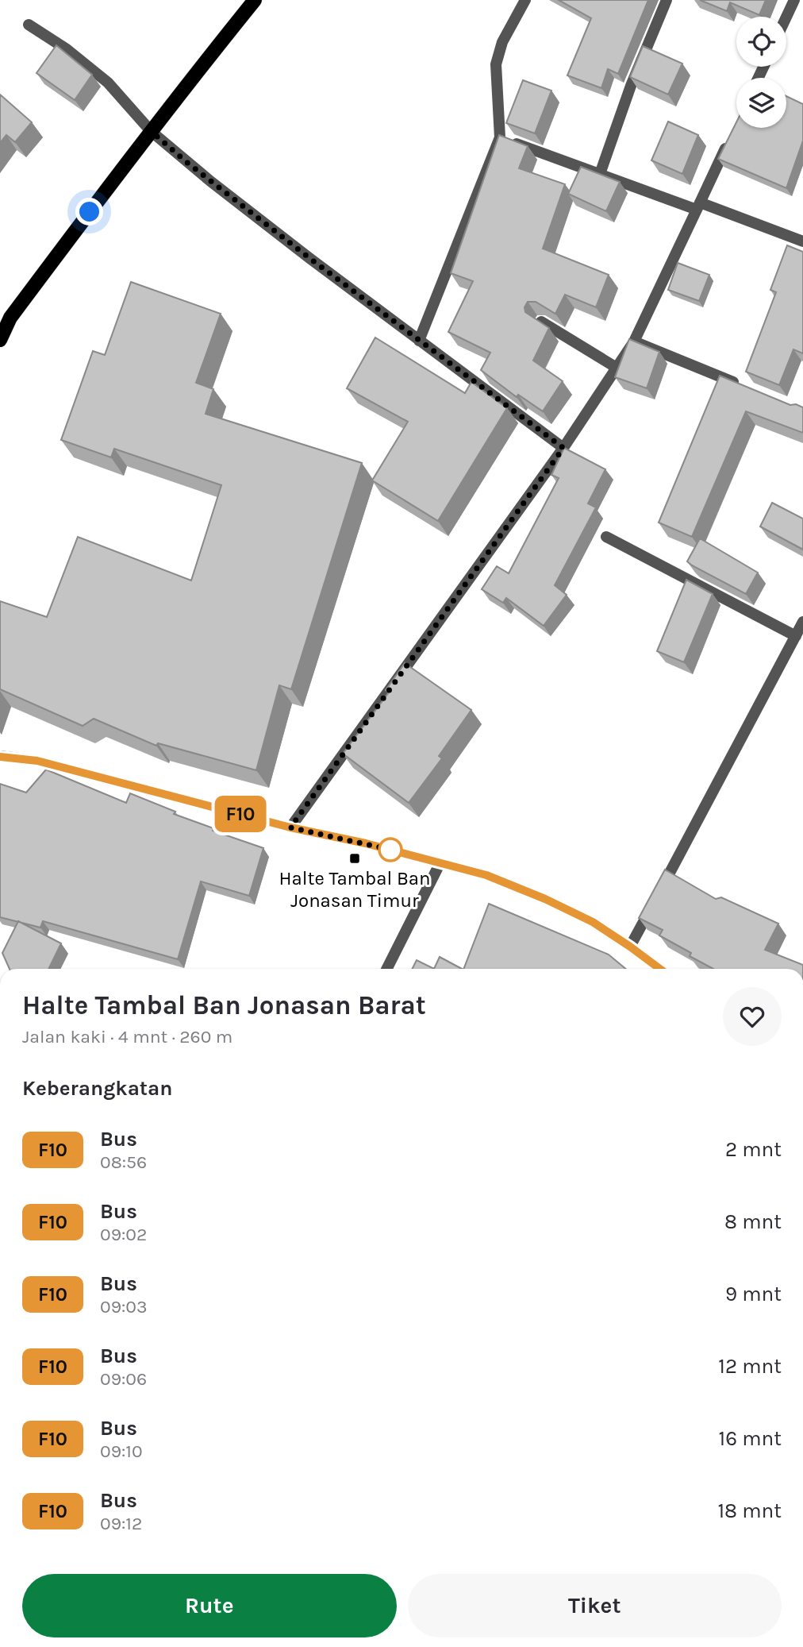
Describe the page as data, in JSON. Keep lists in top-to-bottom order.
{
  "places": {
    "transit": ["Halte Tambal Ban Jonasan Timur"]
  },
  "lines": ["bus line F10"],
  "page": {
    "on_map": "F10",
    "heading": [
      ["Halte Tambal Ban Jonasan Barat", "Jalan kaki · 4 mnt · 260 m"],
      "Keberangkatan"
    ],
    "list": [
      {
        "mark": "F10",
        "name": "Bus",
        "note": "08:56",
        "value": "2 mnt"
      },
      {
        "mark": "F10",
        "name": "Bus",
        "note": "09:02",
        "value": "8 mnt"
      },
      {
        "mark": "F10",
        "name": "Bus",
        "note": "09:03",
        "value": "9 mnt"
      },
      {
        "mark": "F10",
        "name": "Bus",
        "note": "09:06",
        "value": "12 mnt"
      },
      {
        "mark": "F10",
        "name": "Bus",
        "note": "09:10",
        "value": "16 mnt"
      },
      {
        "mark": "F10",
        "name": "Bus",
        "note": "09:12",
        "value": "18 mnt"
      }
    ],
    "buttons": ["Rute", "Tiket"]
  }
}
